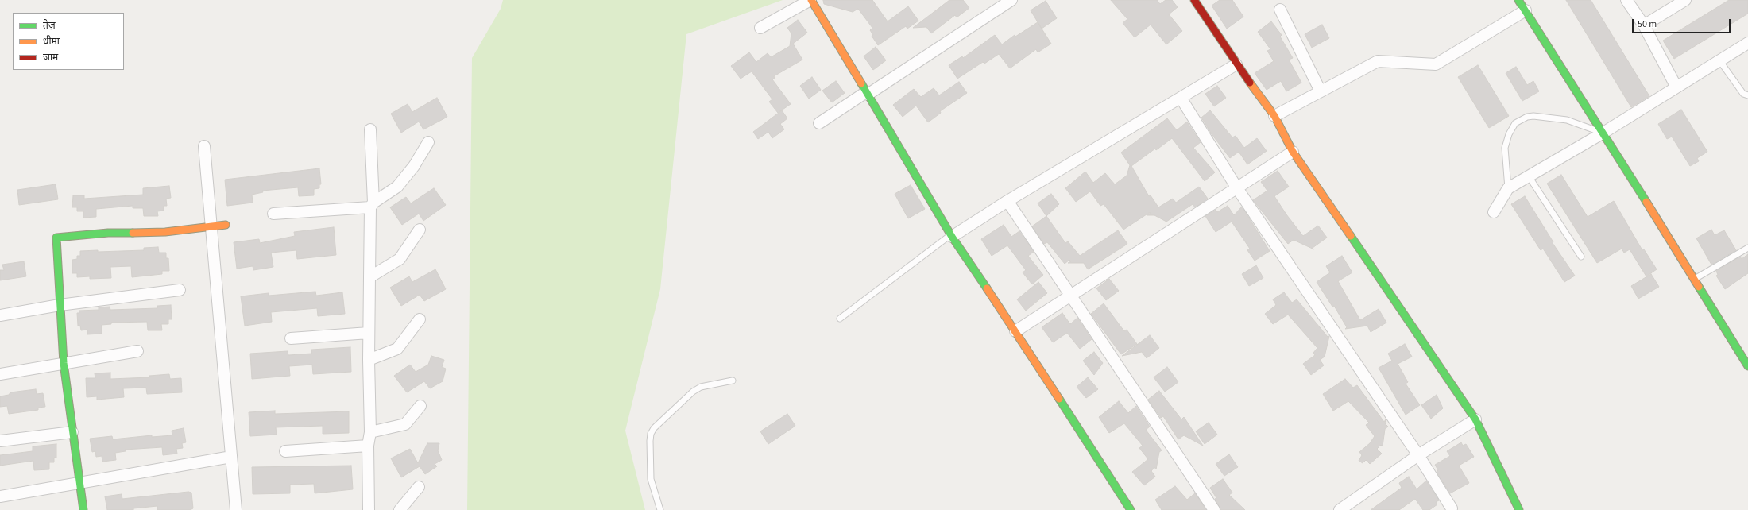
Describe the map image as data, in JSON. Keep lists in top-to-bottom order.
{
  "legend": ["तेज़", "धीमा", "जाम"],
  "scale_bar": "50 m"
}
